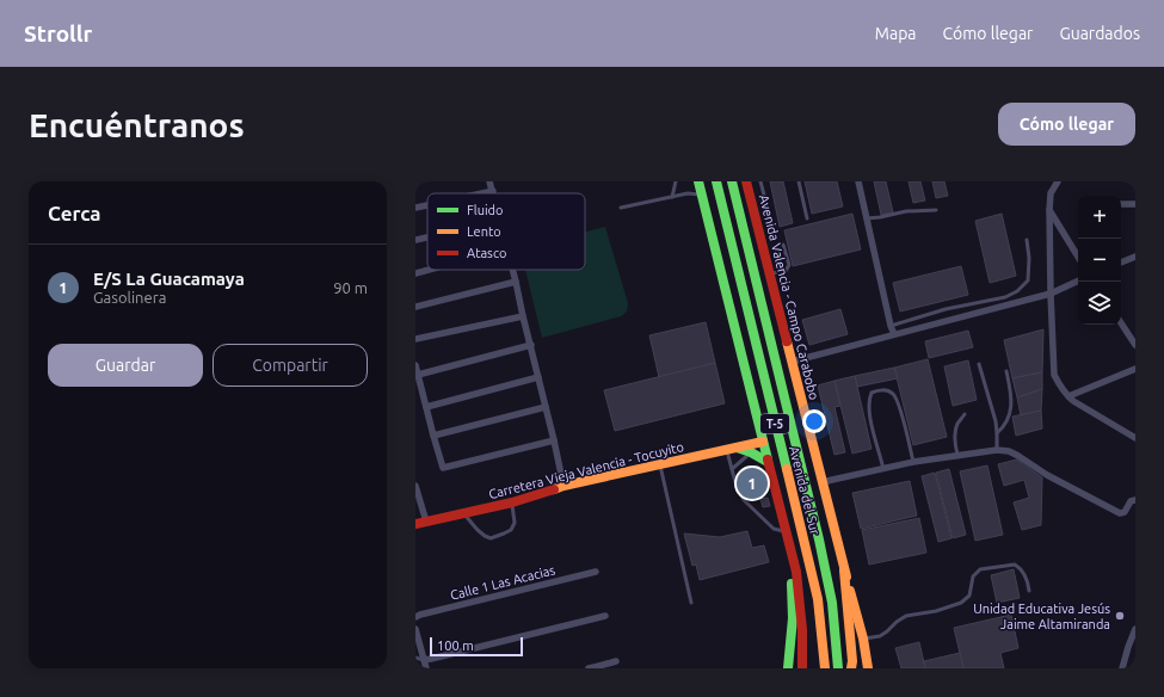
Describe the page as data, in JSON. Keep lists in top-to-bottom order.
{
  "streets": {
    "main road": [
      "Avenida Valencia - Campo Carabobo",
      "T-5",
      "Carretera Vieja Valencia - Tocuyito",
      "Avenida del Sur"
    ],
    "street": ["Calle 1 Las Acacias"]
  },
  "places": ["Unidad Educativa Jesús Jaime Altamiranda"],
  "legend": ["Fluido", "Lento", "Atasco"],
  "scale_bar": "100 m",
  "page": {
    "header": "Strollr",
    "nav": ["Mapa", "Cómo llegar", "Guardados"],
    "buttons": [
      "Cómo llegar",
      ["Guardar", "Compartir"]
    ],
    "title": "Encuéntranos",
    "heading": "Cerca",
    "map_buttons": ["+", "−"],
    "list": [
      {
        "mark": "1",
        "name": "E/S La Guacamaya",
        "note": "Gasolinera",
        "value": "90 m"
      }
    ],
    "pins": "1",
    "scale": "100 m"
  }
}
